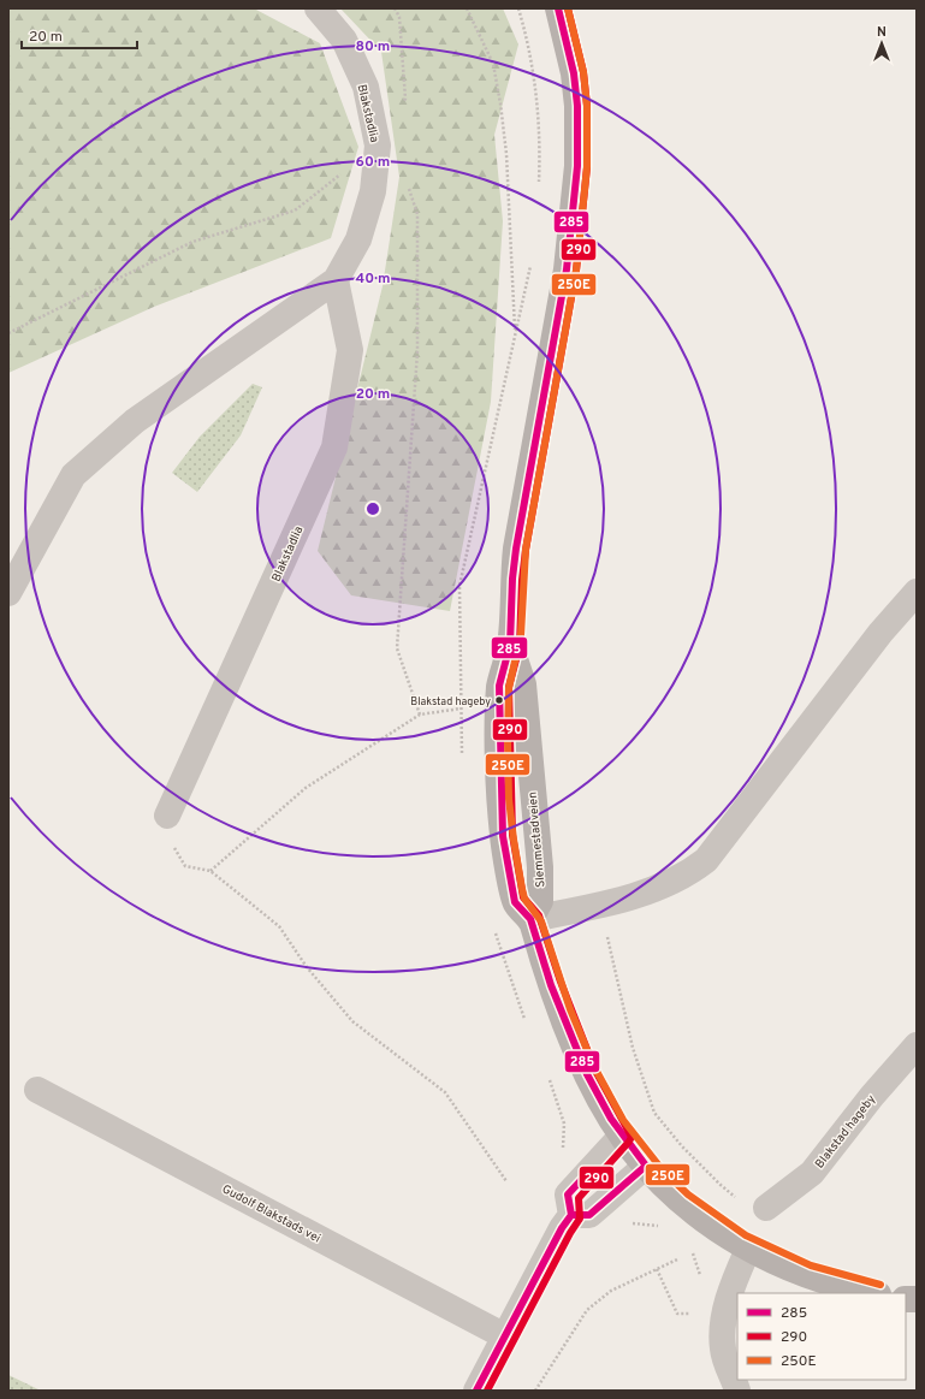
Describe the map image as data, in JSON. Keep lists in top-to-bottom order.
{
  "streets": {
    "street": ["Blakstadlia", "Blakstad hageby", "Gudolf Blakstads vei"]
  },
  "places": ["Blakstad hageby"],
  "lines": ["transit line 285", "transit line 290", "transit line 250E"],
  "legend": ["285", "290", "250E"],
  "scale_bar": "20 m",
  "north": "top",
  "rings": [
    "80 m",
    "60 m",
    "40 m",
    "20 m"
  ]
}
